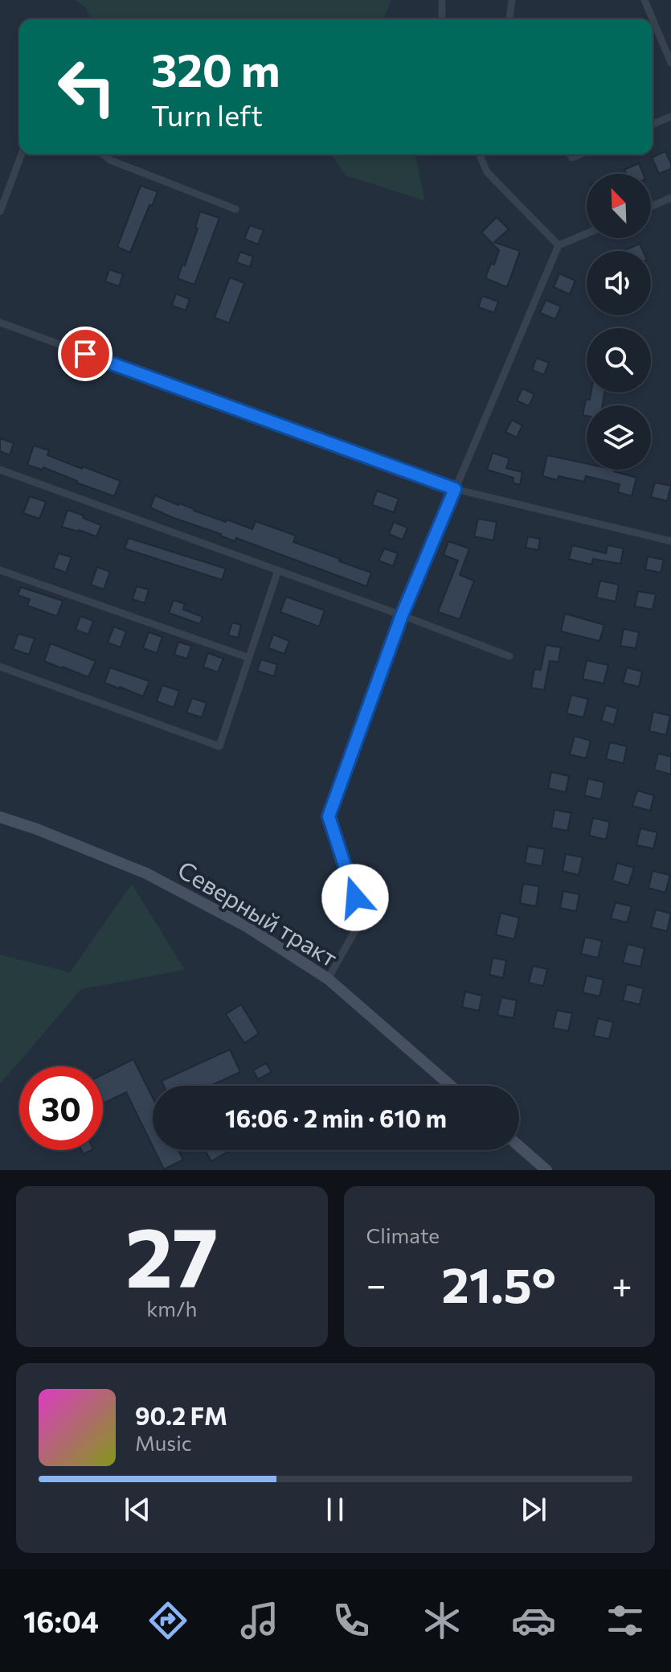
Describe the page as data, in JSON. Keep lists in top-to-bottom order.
{
  "streets": {
    "main road": ["Северный тракт"]
  },
  "north": "top left",
  "page": {
    "turn": ["320 m", "Turn left"],
    "limit": "30",
    "trip": "16:06 · 2 min · 610 m",
    "tile": [
      ["27", "km/h"],
      "Climate"
    ],
    "heat": ["−", "21.5°", "+"],
    "song": ["90.2 FM", "Music"],
    "tabs": "16:04"
  }
}
